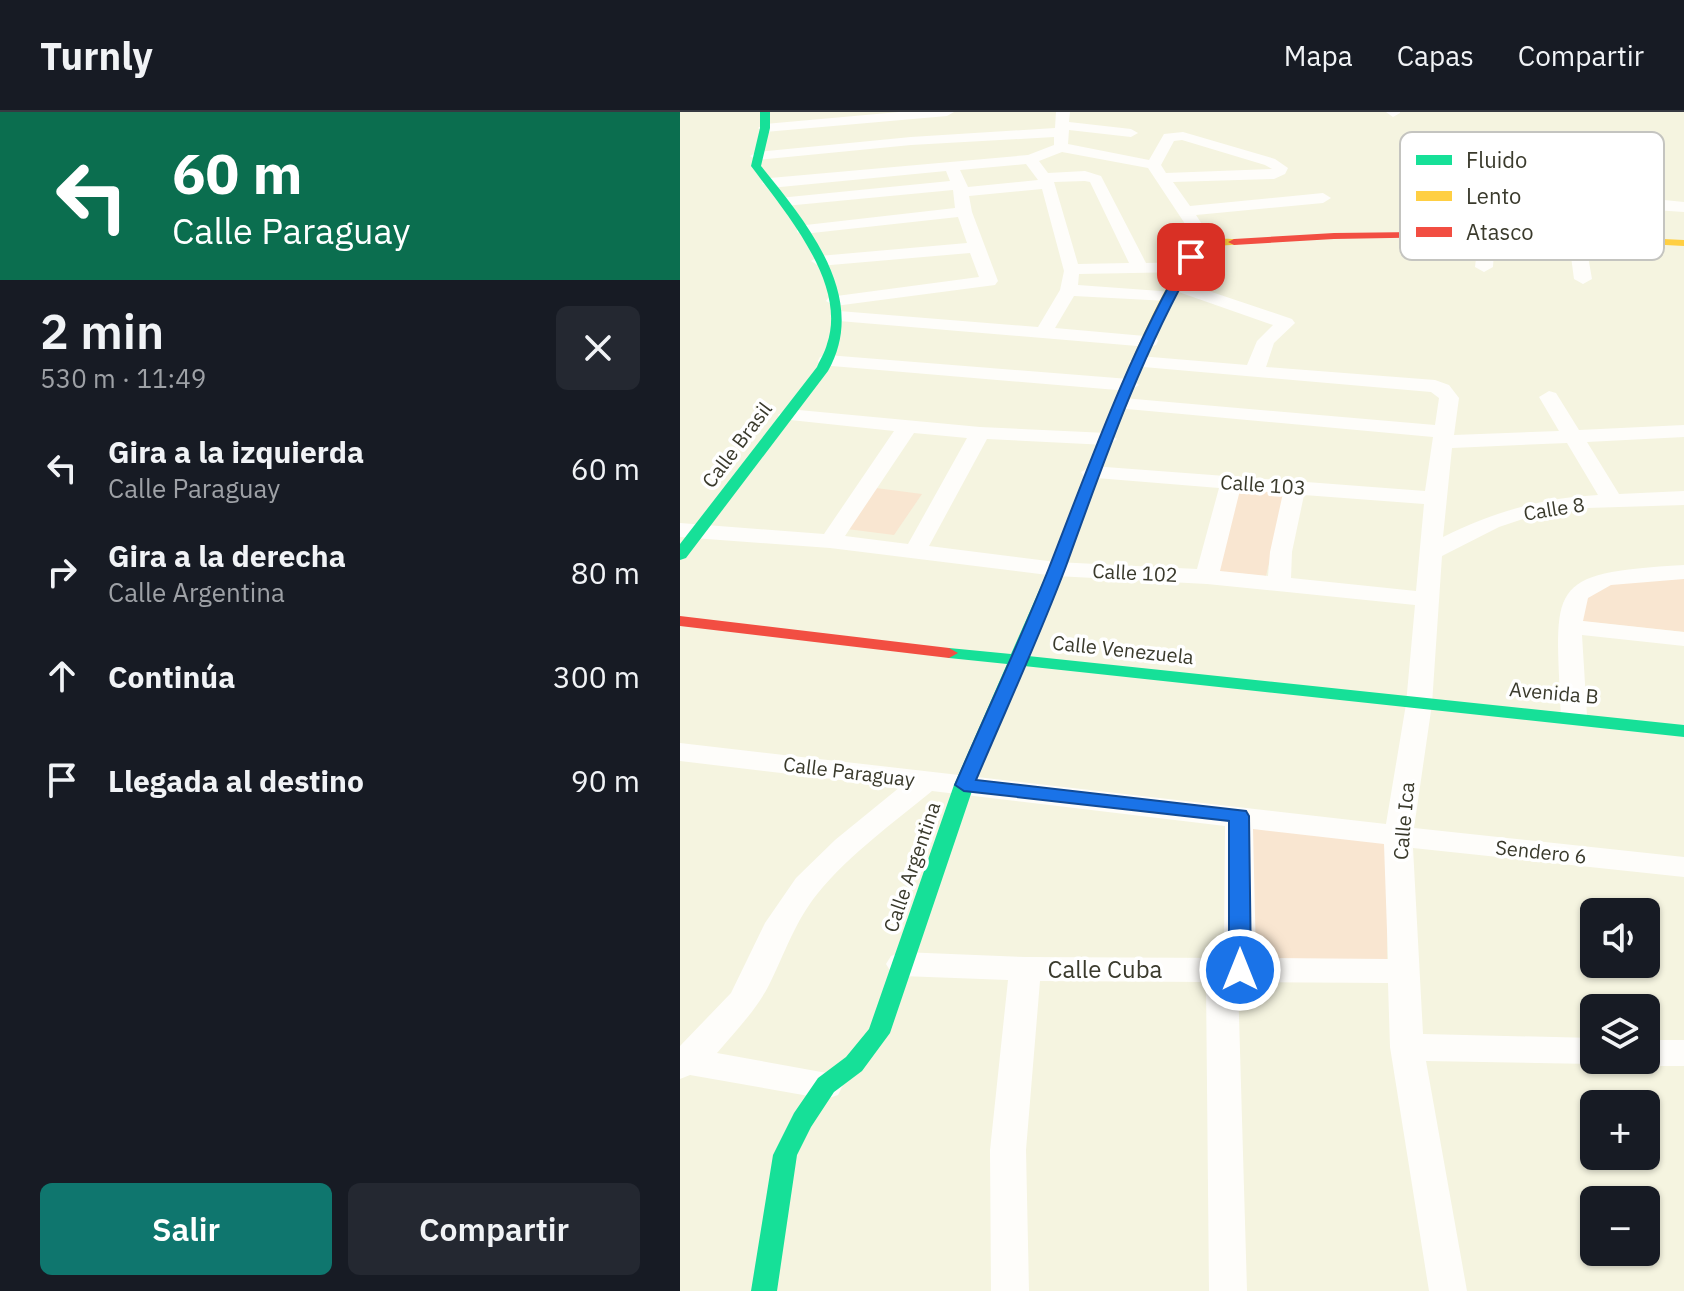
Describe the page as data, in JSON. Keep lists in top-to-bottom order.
{
  "streets": {
    "street": [
      "Calle Brasil",
      "Calle 103",
      "Calle 8",
      "Calle 102",
      "Calle Venezuela",
      "Avenida B",
      "Calle Paraguay",
      "Calle Ica",
      "Sendero 6",
      "Calle Argentina",
      "Calle Cuba"
    ]
  },
  "crossings": [
    ["Calle Brasil", "Calle 102"],
    ["Calle 103", "Calle Ica"],
    ["Calle 103", "Calle Argentina"],
    ["Calle 8", "Calle Ica"],
    ["Calle 102", "Calle Ica"],
    ["Calle 102", "Calle Argentina"],
    ["Calle Venezuela", "Avenida B"],
    ["Calle Venezuela", "Calle Ica"],
    ["Calle Venezuela", "Calle Argentina"],
    ["Avenida B", "Calle Ica"],
    ["Calle Paraguay", "Calle Ica"],
    ["Calle Paraguay", "Sendero 6"],
    ["Calle Paraguay", "Calle Argentina"],
    ["Calle Ica", "Sendero 6"],
    ["Calle Ica", "Calle Cuba"],
    ["Calle Argentina", "Calle Cuba"]
  ],
  "legend": ["Fluido", "Lento", "Atasco"],
  "page": {
    "header": "Turnly",
    "nav": ["Mapa", "Capas", "Compartir"],
    "turn": ["60 m", "Calle Paraguay"],
    "heading": ["2 min", "530 m · 11:49"],
    "list": [
      {
        "name": "Gira a la izquierda",
        "note": "Calle Paraguay",
        "value": "60 m"
      },
      {
        "name": "Gira a la derecha",
        "note": "Calle Argentina",
        "value": "80 m"
      },
      {
        "name": "Continúa",
        "value": "300 m"
      },
      {
        "name": "Llegada al destino",
        "value": "90 m"
      }
    ],
    "map_buttons": ["+", "−"],
    "buttons": ["Salir", "Compartir"]
  }
}
